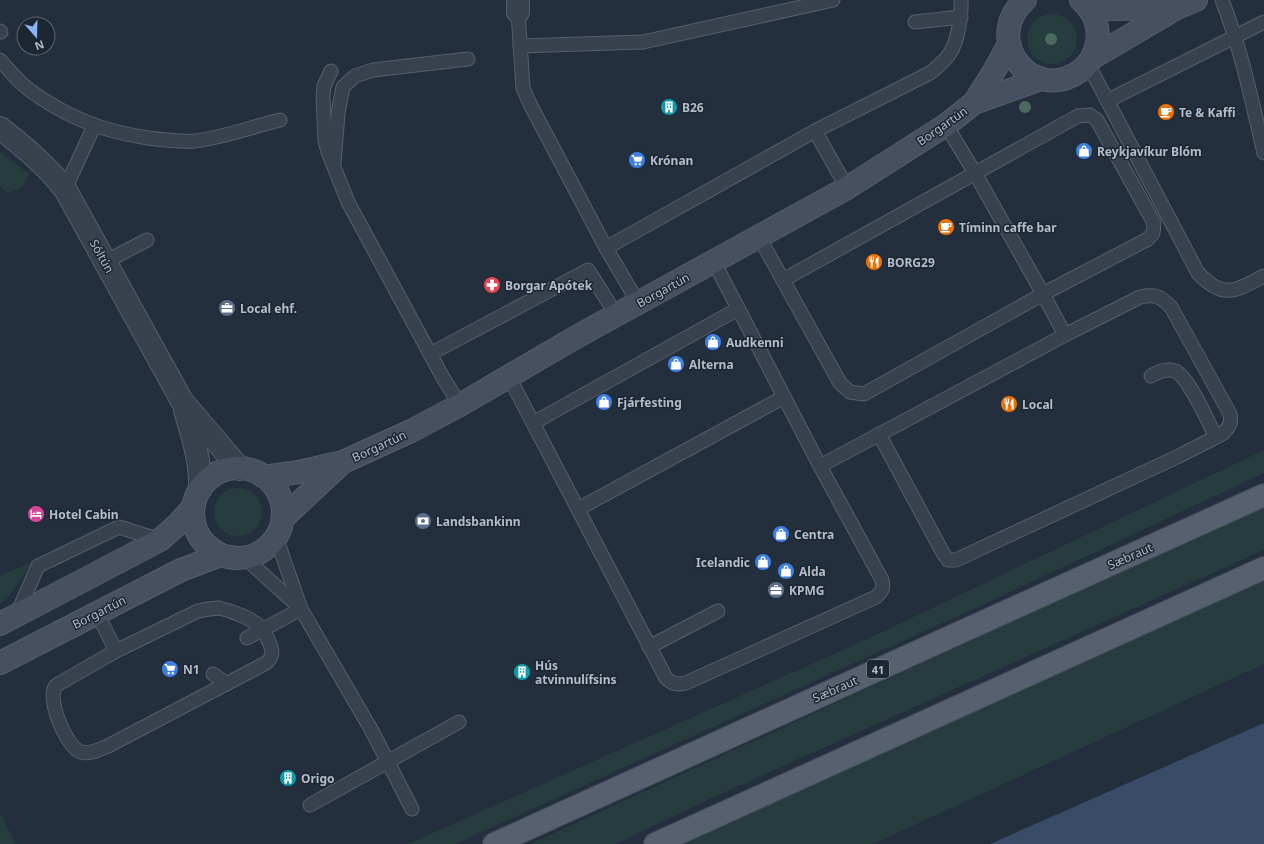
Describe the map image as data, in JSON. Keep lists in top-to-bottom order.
{
  "streets": {
    "main road": ["Sæbraut", "41"],
    "street": ["Borgartún", "Sóltún"]
  },
  "crossings": [
    ["Borgartún", "Sóltún"]
  ],
  "places": {
    "building": ["B26", "Hús atvinnulífsins", "Origo"],
    "cafe": ["Te & Kaffi", "Tíminn caffe bar"],
    "shop": [
      "Reykjavíkur Blóm",
      "Audkenni",
      "Alterna",
      "Fjárfesting",
      "Centra",
      "Icelandic",
      "Alda"
    ],
    "supermarket": ["Krónan", "N1"],
    "restaurant": ["BORG29", "Local"],
    "pharmacy": ["Borgar Apótek"],
    "office": ["Local ehf.", "KPMG"],
    "hotel": ["Hotel Cabin"],
    "bank": ["Landsbankinn"]
  },
  "north": "bottom"
}
